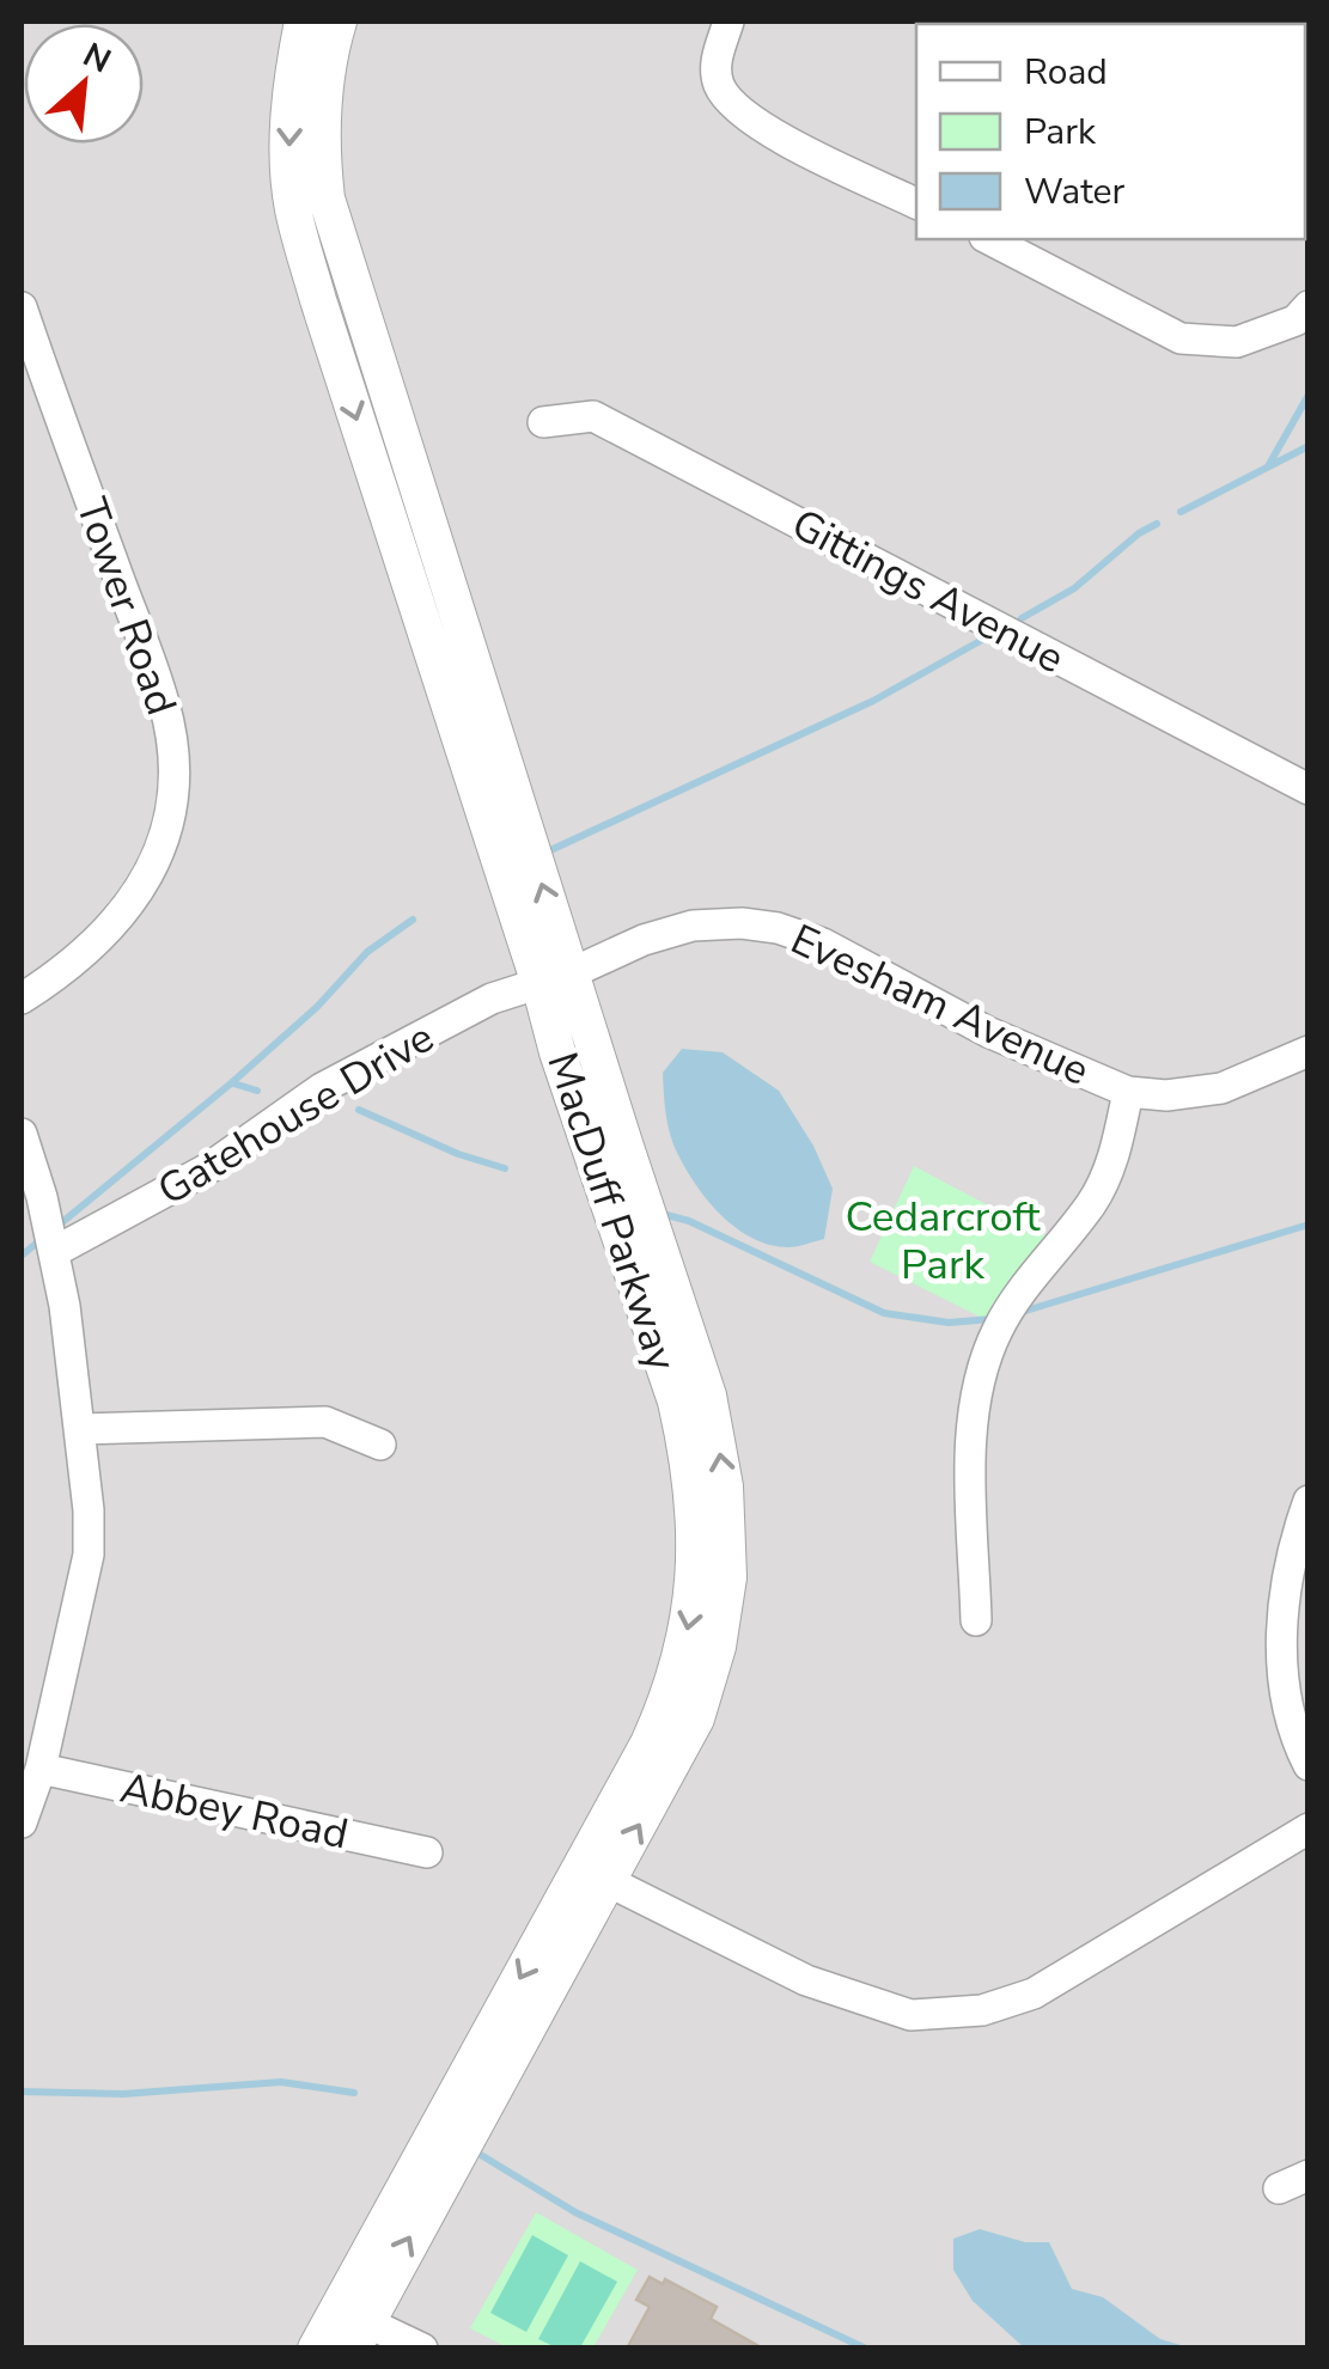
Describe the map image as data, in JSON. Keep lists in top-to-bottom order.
{
  "streets": {
    "street": [
      "Gittings Avenue",
      "Tower Road",
      "Evesham Avenue",
      "Gatehouse Drive",
      "MacDuff Parkway",
      "Abbey Road"
    ]
  },
  "crossings": [
    ["Evesham Avenue", "Gatehouse Drive"],
    ["Evesham Avenue", "MacDuff Parkway"],
    ["Gatehouse Drive", "MacDuff Parkway"]
  ],
  "parks": ["Cedarcroft Park"],
  "legend": ["Road", "Park", "Water"],
  "north": "top right"
}
